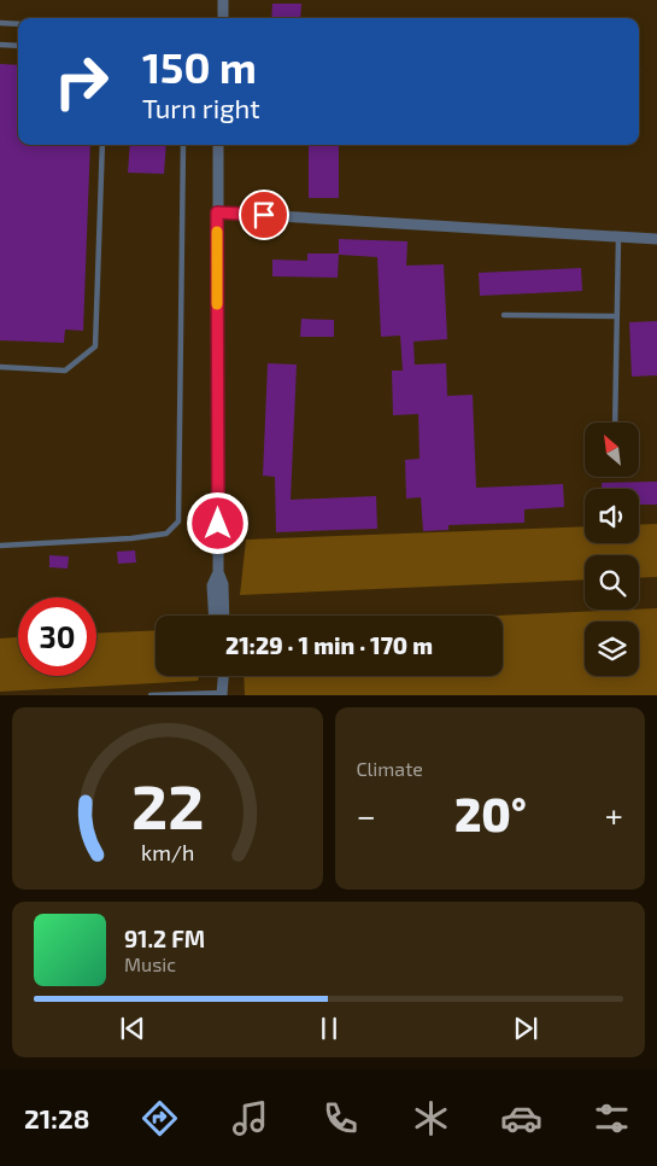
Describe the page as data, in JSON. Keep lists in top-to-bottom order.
{
  "north": "top left",
  "page": {
    "turn": ["150 m", "Turn right"],
    "limit": "30",
    "trip": "21:29 · 1 min · 170 m",
    "tile": "Climate",
    "heat": ["−", "20°", "+"],
    "song": ["91.2 FM", "Music"],
    "tabs": "21:28",
    "gauge": ["22", "km/h"]
  }
}
